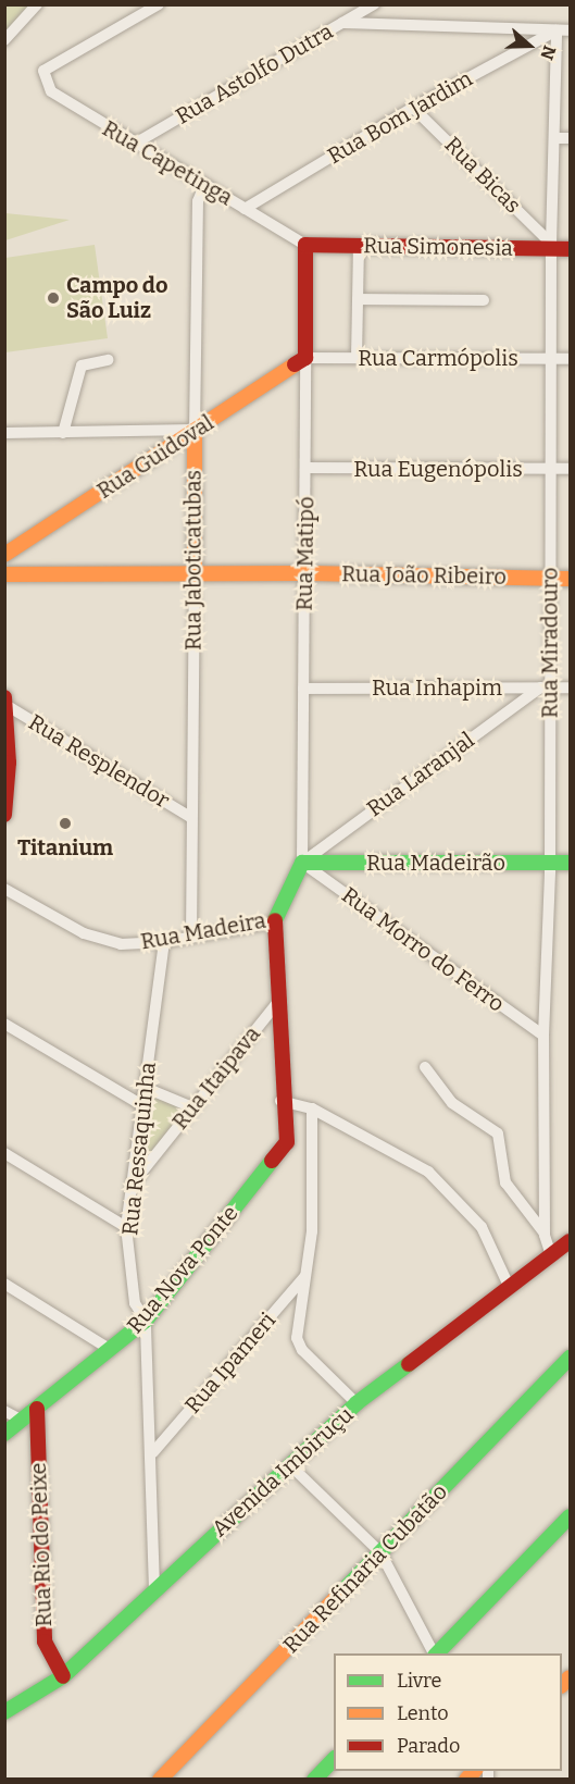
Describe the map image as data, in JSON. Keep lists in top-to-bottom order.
{
  "streets": {
    "street": [
      "Rua Astolfo Dutra",
      "Rua Bom Jardim",
      "Rua Capetinga",
      "Rua Bicas",
      "Rua Simonesia",
      "Rua Carmópolis",
      "Rua Guidoval",
      "Rua Eugenópolis",
      "Rua Matipó",
      "Rua Jaboticatubas",
      "Rua João Ribeiro",
      "Rua Miradouro",
      "Rua Inhapim",
      "Rua Resplendor",
      "Rua Laranjal",
      "Rua Madeirão",
      "Rua Madeira",
      "Rua Morro do Ferro",
      "Rua Itaipava",
      "Rua Ressaquinha",
      "Rua Nova Ponte",
      "Rua Ipameri",
      "Avenida Imbiruçu",
      "Rua Rio do Peixe",
      "Rua Refinaria Cubatão"
    ]
  },
  "crossings": [
    ["Rua Astolfo Dutra", "Rua Capetinga"],
    ["Rua Bom Jardim", "Rua Capetinga"],
    ["Rua Bom Jardim", "Rua Bicas"],
    ["Rua Bom Jardim", "Rua Miradouro"],
    ["Rua Capetinga", "Rua Simonesia"],
    ["Rua Capetinga", "Rua Matipó"],
    ["Rua Capetinga", "Rua Jaboticatubas"],
    ["Rua Bicas", "Rua Simonesia"],
    ["Rua Bicas", "Rua Miradouro"],
    ["Rua Simonesia", "Rua Matipó"],
    ["Rua Simonesia", "Rua Miradouro"],
    ["Rua Carmópolis", "Rua Guidoval"],
    ["Rua Carmópolis", "Rua Matipó"],
    ["Rua Carmópolis", "Rua Miradouro"],
    ["Rua Guidoval", "Rua Matipó"],
    ["Rua Guidoval", "Rua Jaboticatubas"],
    ["Rua Eugenópolis", "Rua Matipó"],
    ["Rua Eugenópolis", "Rua Miradouro"],
    ["Rua Matipó", "Rua João Ribeiro"],
    ["Rua Matipó", "Rua Inhapim"],
    ["Rua Matipó", "Rua Laranjal"],
    ["Rua Matipó", "Rua Madeirão"],
    ["Rua Matipó", "Rua Madeira"],
    ["Rua Matipó", "Rua Morro do Ferro"],
    ["Rua Jaboticatubas", "Rua João Ribeiro"],
    ["Rua Jaboticatubas", "Rua Resplendor"],
    ["Rua Jaboticatubas", "Rua Madeira"],
    ["Rua João Ribeiro", "Rua Miradouro"],
    ["Rua Miradouro", "Rua Inhapim"],
    ["Rua Miradouro", "Rua Laranjal"],
    ["Rua Miradouro", "Rua Madeirão"],
    ["Rua Miradouro", "Rua Morro do Ferro"],
    ["Rua Miradouro", "Avenida Imbiruçu"],
    ["Rua Inhapim", "Rua Laranjal"],
    ["Rua Laranjal", "Rua Madeirão"],
    ["Rua Laranjal", "Rua Madeira"],
    ["Rua Laranjal", "Rua Morro do Ferro"],
    ["Rua Madeirão", "Rua Madeira"],
    ["Rua Madeirão", "Rua Morro do Ferro"],
    ["Rua Madeira", "Rua Morro do Ferro"],
    ["Rua Madeira", "Rua Ressaquinha"],
    ["Rua Itaipava", "Rua Ressaquinha"],
    ["Rua Ressaquinha", "Rua Nova Ponte"],
    ["Rua Ressaquinha", "Rua Ipameri"],
    ["Rua Ressaquinha", "Avenida Imbiruçu"],
    ["Rua Nova Ponte", "Rua Rio do Peixe"],
    ["Avenida Imbiruçu", "Rua Rio do Peixe"]
  ],
  "places": ["Campo do São Luiz", "Titanium"],
  "legend": ["Livre", "Lento", "Parado"],
  "north": "right"
}
